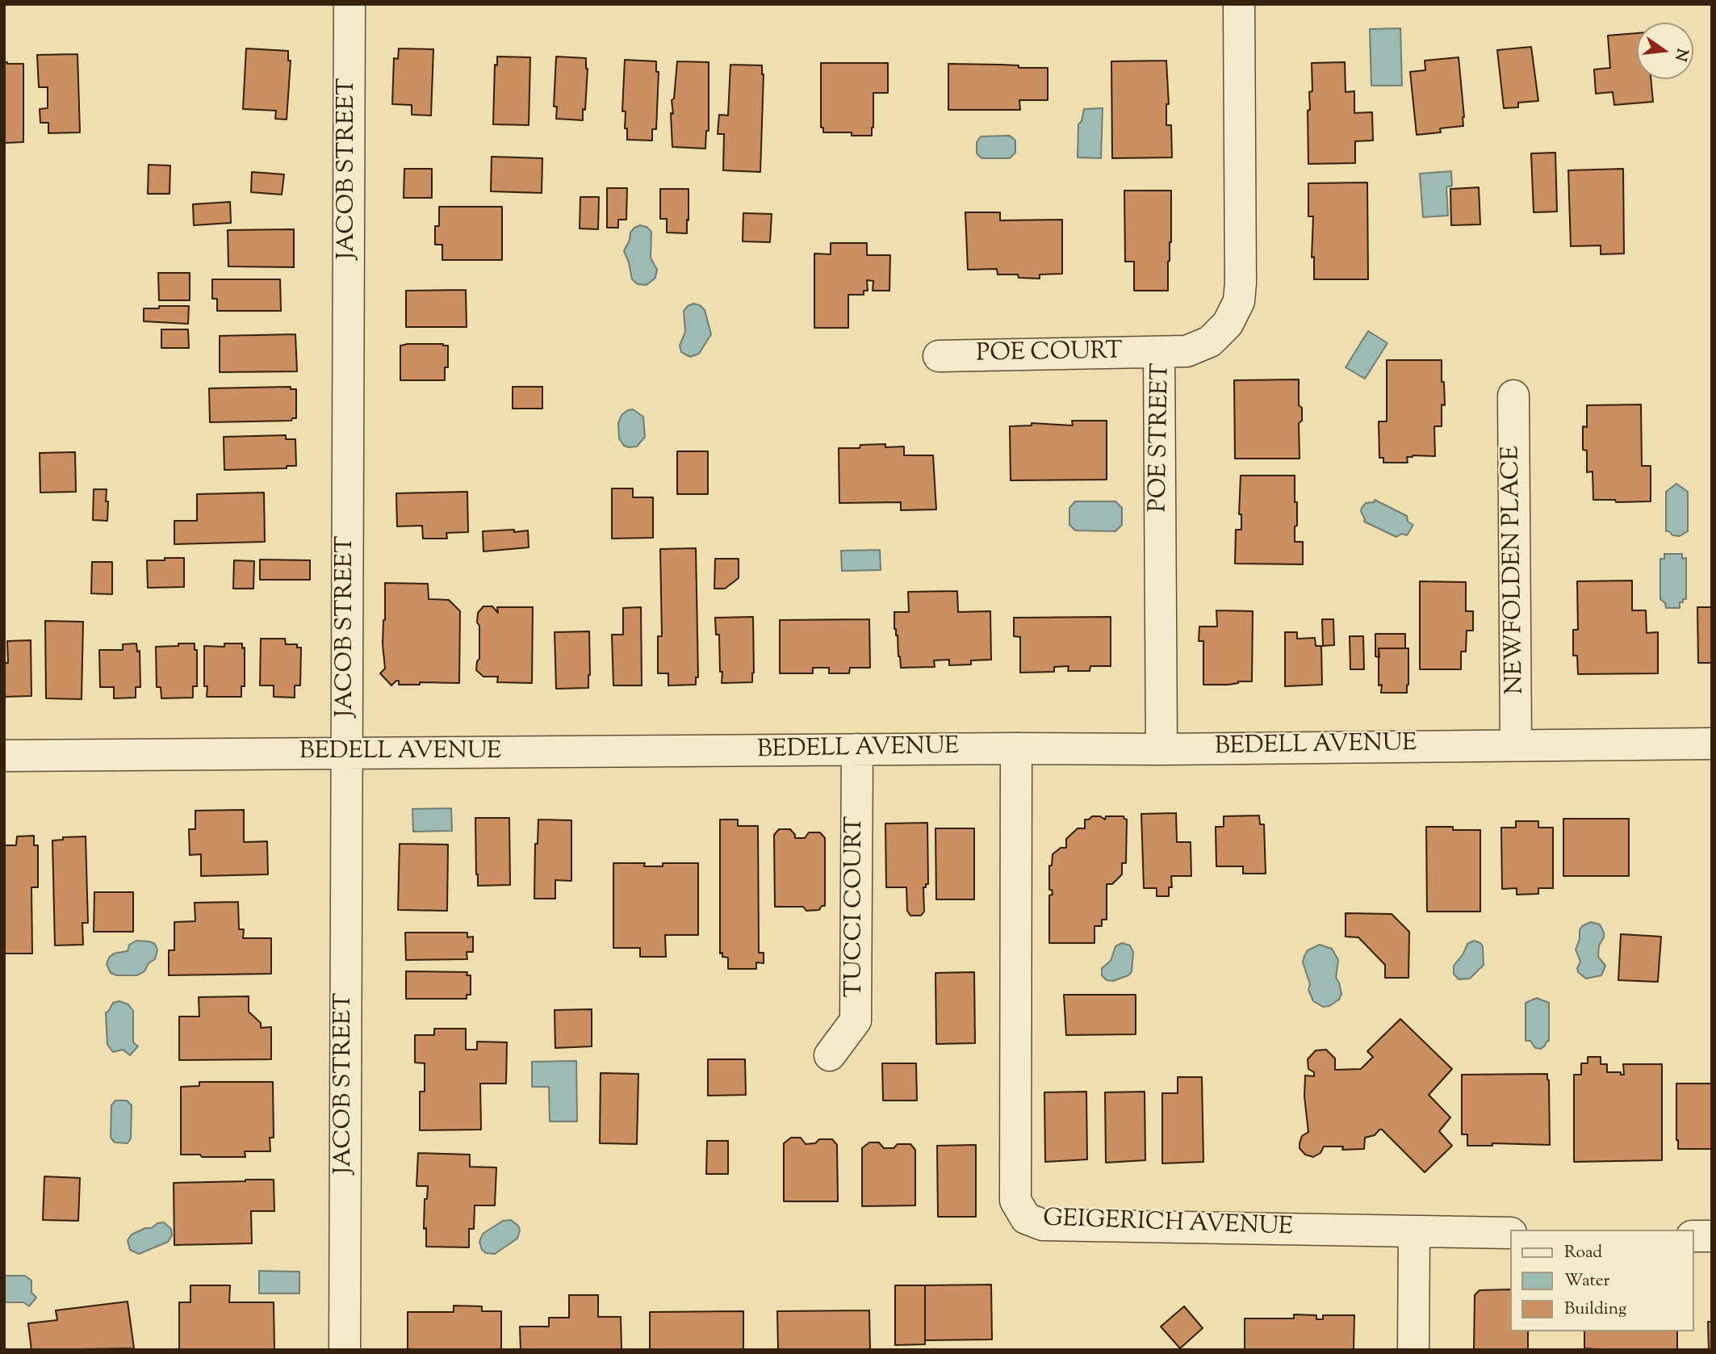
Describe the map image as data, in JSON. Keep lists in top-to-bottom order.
{
  "streets": {
    "street": [
      "JACOB STREET",
      "POE COURT",
      "POE STREET",
      "NEWFOLDEN PLACE",
      "BEDELL AVENUE",
      "TUCCI COURT",
      "GEIGERICH AVENUE"
    ]
  },
  "crossings": [
    ["JACOB STREET", "BEDELL AVENUE"],
    ["POE COURT", "POE STREET"],
    ["POE STREET", "BEDELL AVENUE"],
    ["NEWFOLDEN PLACE", "BEDELL AVENUE"],
    ["BEDELL AVENUE", "TUCCI COURT"],
    ["BEDELL AVENUE", "GEIGERICH AVENUE"]
  ],
  "legend": ["Road", "Water", "Building"],
  "north": "right"
}
